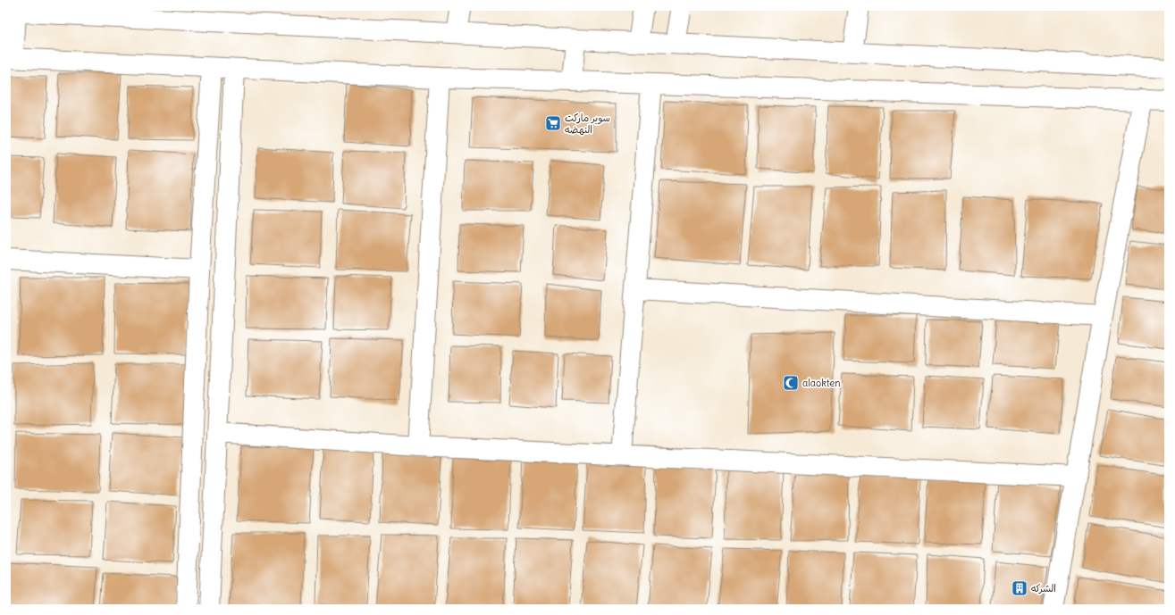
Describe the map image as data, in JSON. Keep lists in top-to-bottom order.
{
  "places": {
    "supermarket": ["سوبر ماركت النهضه"],
    "mosque": ["alaokten"],
    "building": ["الشركه"]
  }
}
